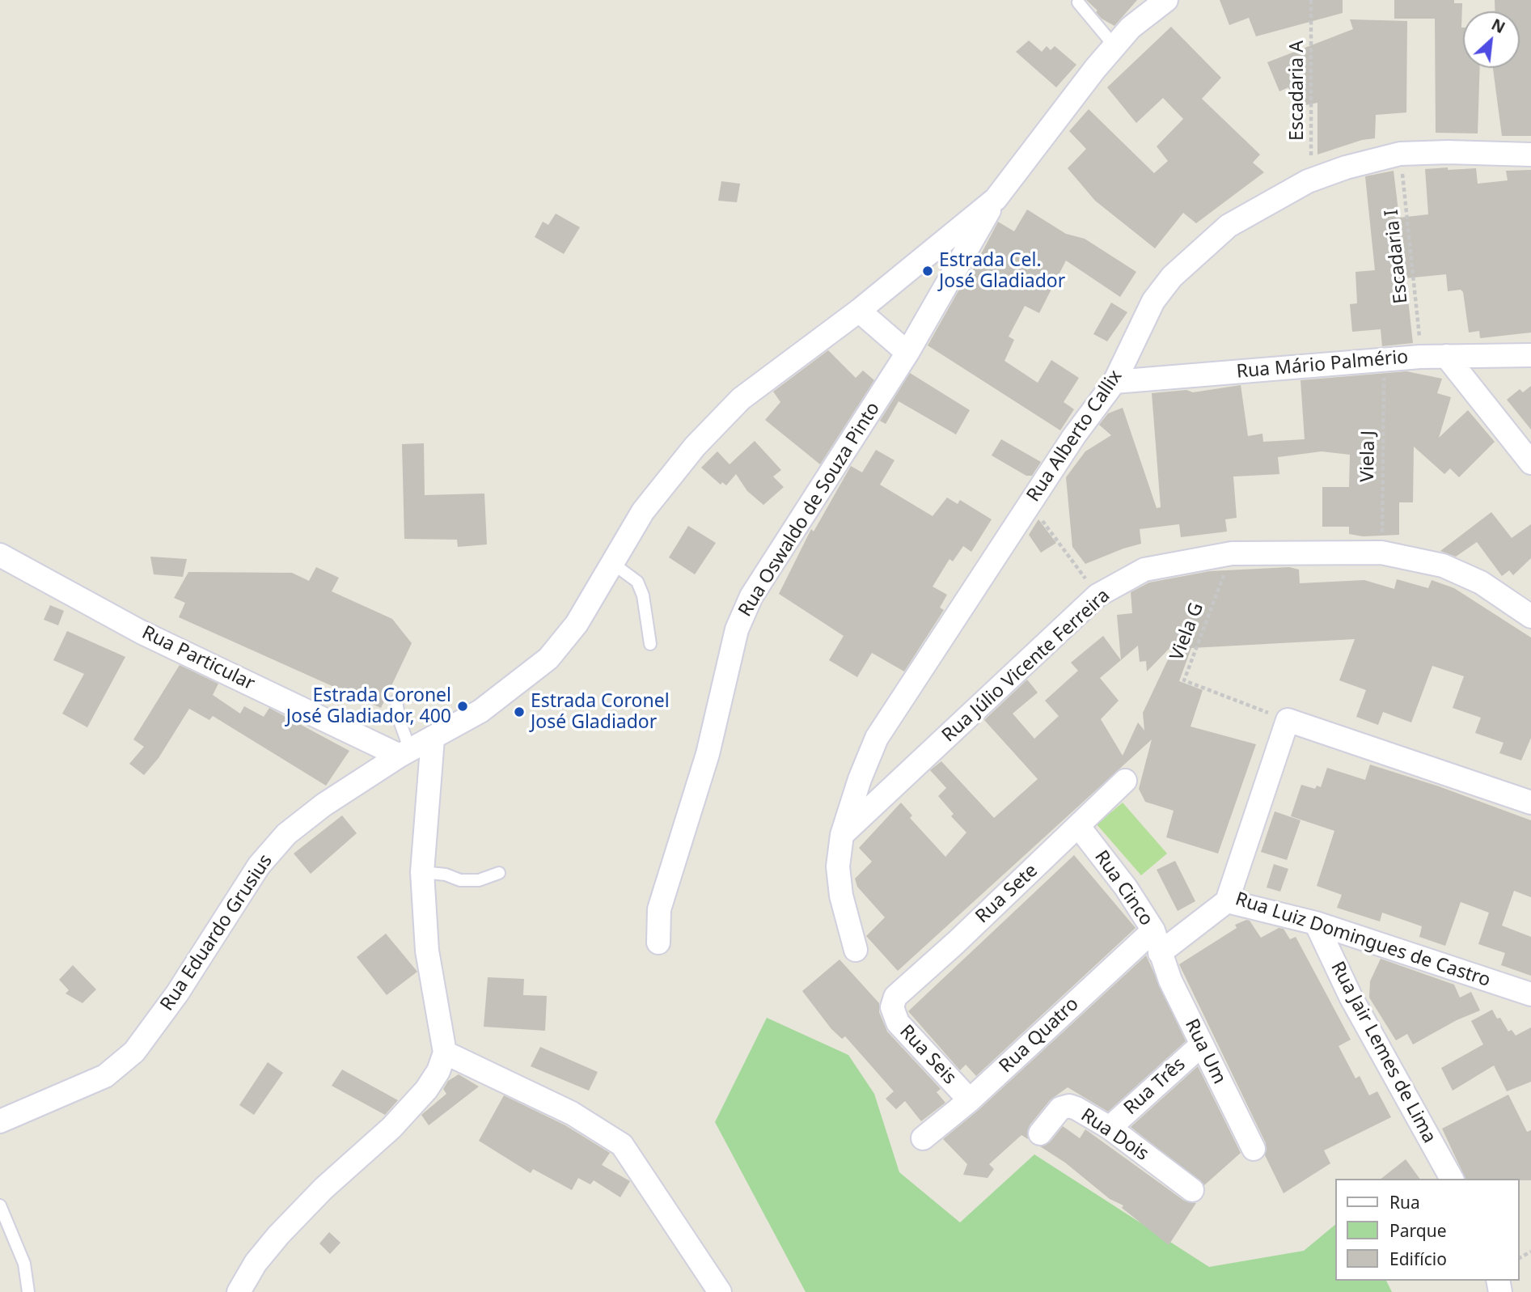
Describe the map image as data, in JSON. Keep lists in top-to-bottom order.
{
  "streets": {
    "street": [
      "Rua Mário Palmério",
      "Rua Alberto Callix",
      "Rua Oswaldo de Souza Pinto",
      "Rua Particular",
      "Rua Júlio Vicente Ferreira",
      "Rua Cinco",
      "Rua Sete",
      "Rua Eduardo Grusius",
      "Rua Luiz Domingues de Castro",
      "Rua Quatro",
      "Rua Um",
      "Rua Jair Lemes de Lima",
      "Rua Seis",
      "Rua Três",
      "Rua Dois"
    ],
    "path": [
      "Escadaria A",
      "Escadaria I",
      "Viela J",
      "Viela G"
    ]
  },
  "crossings": [
    ["Escadaria A", "Rua Alberto Callix"],
    ["Escadaria I", "Rua Mário Palmério"],
    ["Escadaria I", "Rua Alberto Callix"],
    ["Rua Mário Palmério", "Rua Alberto Callix"],
    ["Rua Mário Palmério", "Viela J"],
    ["Rua Alberto Callix", "Rua Júlio Vicente Ferreira"],
    ["Viela J", "Rua Júlio Vicente Ferreira"],
    ["Viela G", "Rua Júlio Vicente Ferreira"],
    ["Viela G", "Rua Luiz Domingues de Castro"],
    ["Rua Particular", "Rua Eduardo Grusius"],
    ["Rua Cinco", "Rua Sete"],
    ["Rua Cinco", "Rua Quatro"],
    ["Rua Cinco", "Rua Um"],
    ["Rua Sete", "Rua Seis"],
    ["Rua Luiz Domingues de Castro", "Rua Jair Lemes de Lima"],
    ["Rua Quatro", "Rua Seis"],
    ["Rua Um", "Rua Três"],
    ["Rua Três", "Rua Dois"]
  ],
  "places": ["Estrada Cel. José Gladiador", "Estrada Coronel José Gladiador, 400", "Estrada Coronel José Gladiador"],
  "legend": ["Rua", "Parque", "Edifício"],
  "north": "top right"
}
